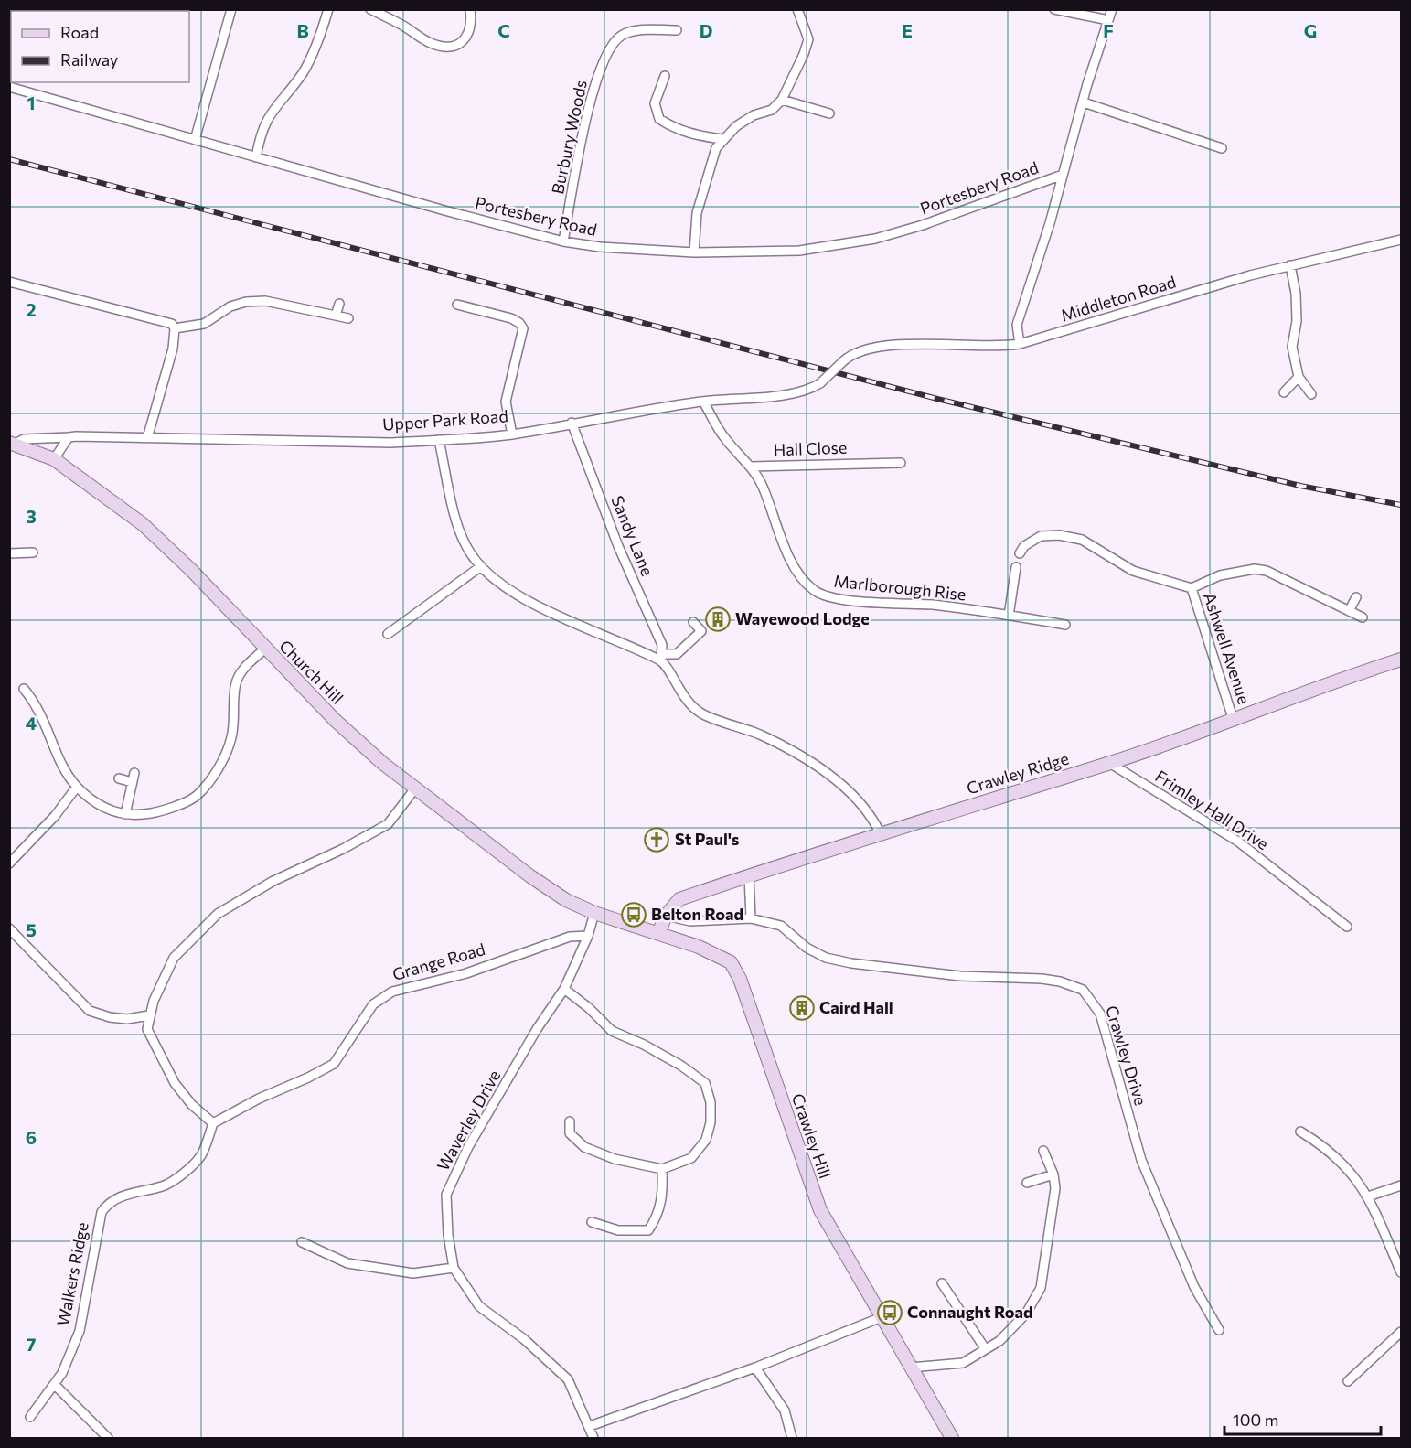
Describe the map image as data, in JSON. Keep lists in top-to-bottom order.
{
  "streets": {
    "street": [
      "Burbury Woods",
      "Portesbery Road",
      "Middleton Road",
      "Upper Park Road",
      "Hall Close",
      "Sandy Lane",
      "Marlborough Rise",
      "Ashwell Avenue",
      "Church Hill",
      "Crawley Ridge",
      "Frimley Hall Drive",
      "Grange Road",
      "Crawley Drive",
      "Waverley Drive",
      "Crawley Hill",
      "Walkers Ridge"
    ]
  },
  "crossings": [
    ["Burbury Woods", "Portesbery Road"],
    ["Middleton Road", "Upper Park Road"],
    ["Upper Park Road", "Sandy Lane"],
    ["Upper Park Road", "Marlborough Rise"],
    ["Upper Park Road", "Church Hill"],
    ["Hall Close", "Marlborough Rise"],
    ["Sandy Lane", "Crawley Ridge"],
    ["Ashwell Avenue", "Crawley Ridge"],
    ["Church Hill", "Waverley Drive"],
    ["Church Hill", "Crawley Hill"],
    ["Crawley Ridge", "Frimley Hall Drive"],
    ["Crawley Ridge", "Crawley Drive"],
    ["Crawley Ridge", "Crawley Hill"],
    ["Grange Road", "Waverley Drive"],
    ["Grange Road", "Walkers Ridge"],
    ["Waverley Drive", "Crawley Hill"]
  ],
  "places": {
    "building": ["Wayewood Lodge", "Caird Hall"],
    "church": ["St Paul's"],
    "bus stop": ["Belton Road", "Connaught Road"]
  },
  "legend": ["Road", "Railway"],
  "scale_bar": "100 m",
  "grid": {
    "columns": [
      "B",
      "C",
      "D",
      "E",
      "F",
      "G"
    ],
    "rows": [
      "1",
      "2",
      "3",
      "4",
      "5",
      "6",
      "7"
    ]
  }
}
